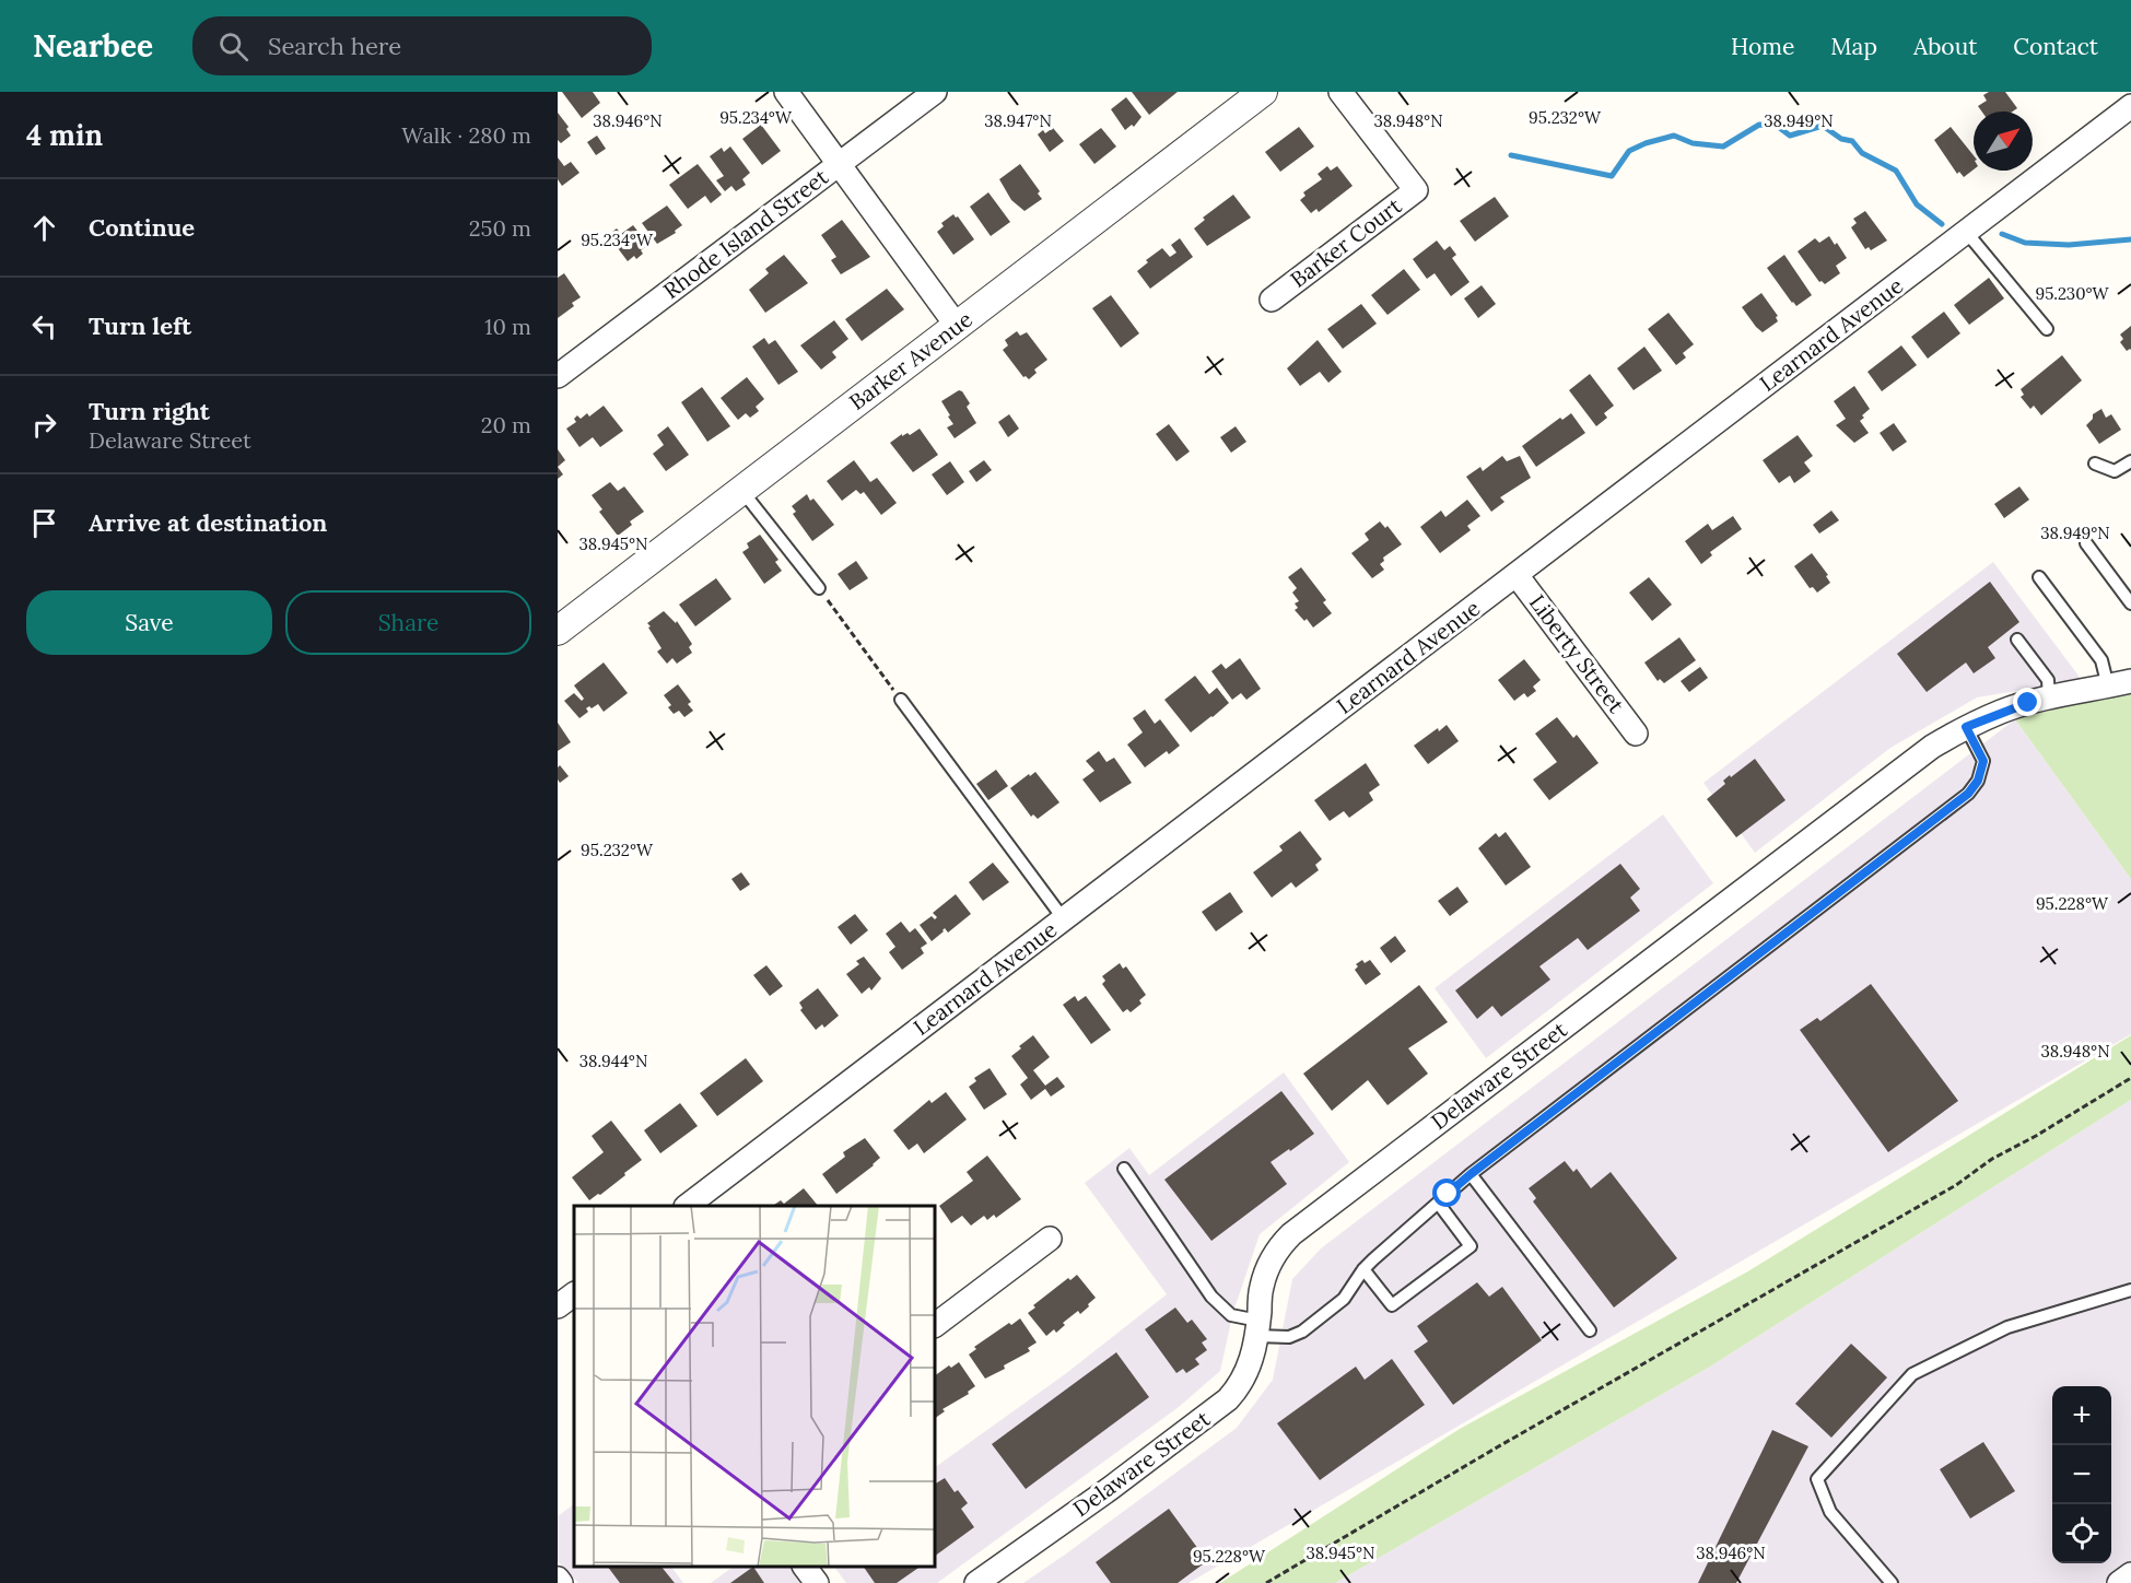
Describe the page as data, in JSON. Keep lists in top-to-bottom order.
{
  "streets": {
    "street": [
      "Rhode Island Street",
      "Barker Court",
      "Learnard Avenue",
      "Barker Avenue",
      "Liberty Street",
      "Delaware Street"
    ]
  },
  "crossings": [
    ["Learnard Avenue", "Liberty Street"]
  ],
  "north": "top right",
  "page": {
    "header": "Nearbee",
    "search": "Search here",
    "nav": [
      "Home",
      "Map",
      "About",
      "Contact"
    ],
    "heading": ["4 min", "Walk · 280 m"],
    "list": [
      ["Continue", "250 m"],
      ["Turn left", "10 m"],
      ["Turn right", "Delaware Street", "20 m"],
      "Arrive at destination"
    ],
    "buttons": ["Save", "Share"],
    "map_buttons": ["+", "−"]
  },
  "coordinates": [
    "95.234°W",
    "95.232°W",
    "38.946°N",
    "38.947°N",
    "38.948°N",
    "38.949°N",
    "95.230°W",
    "38.945°N",
    "95.228°W",
    "38.944°N"
  ]
}
